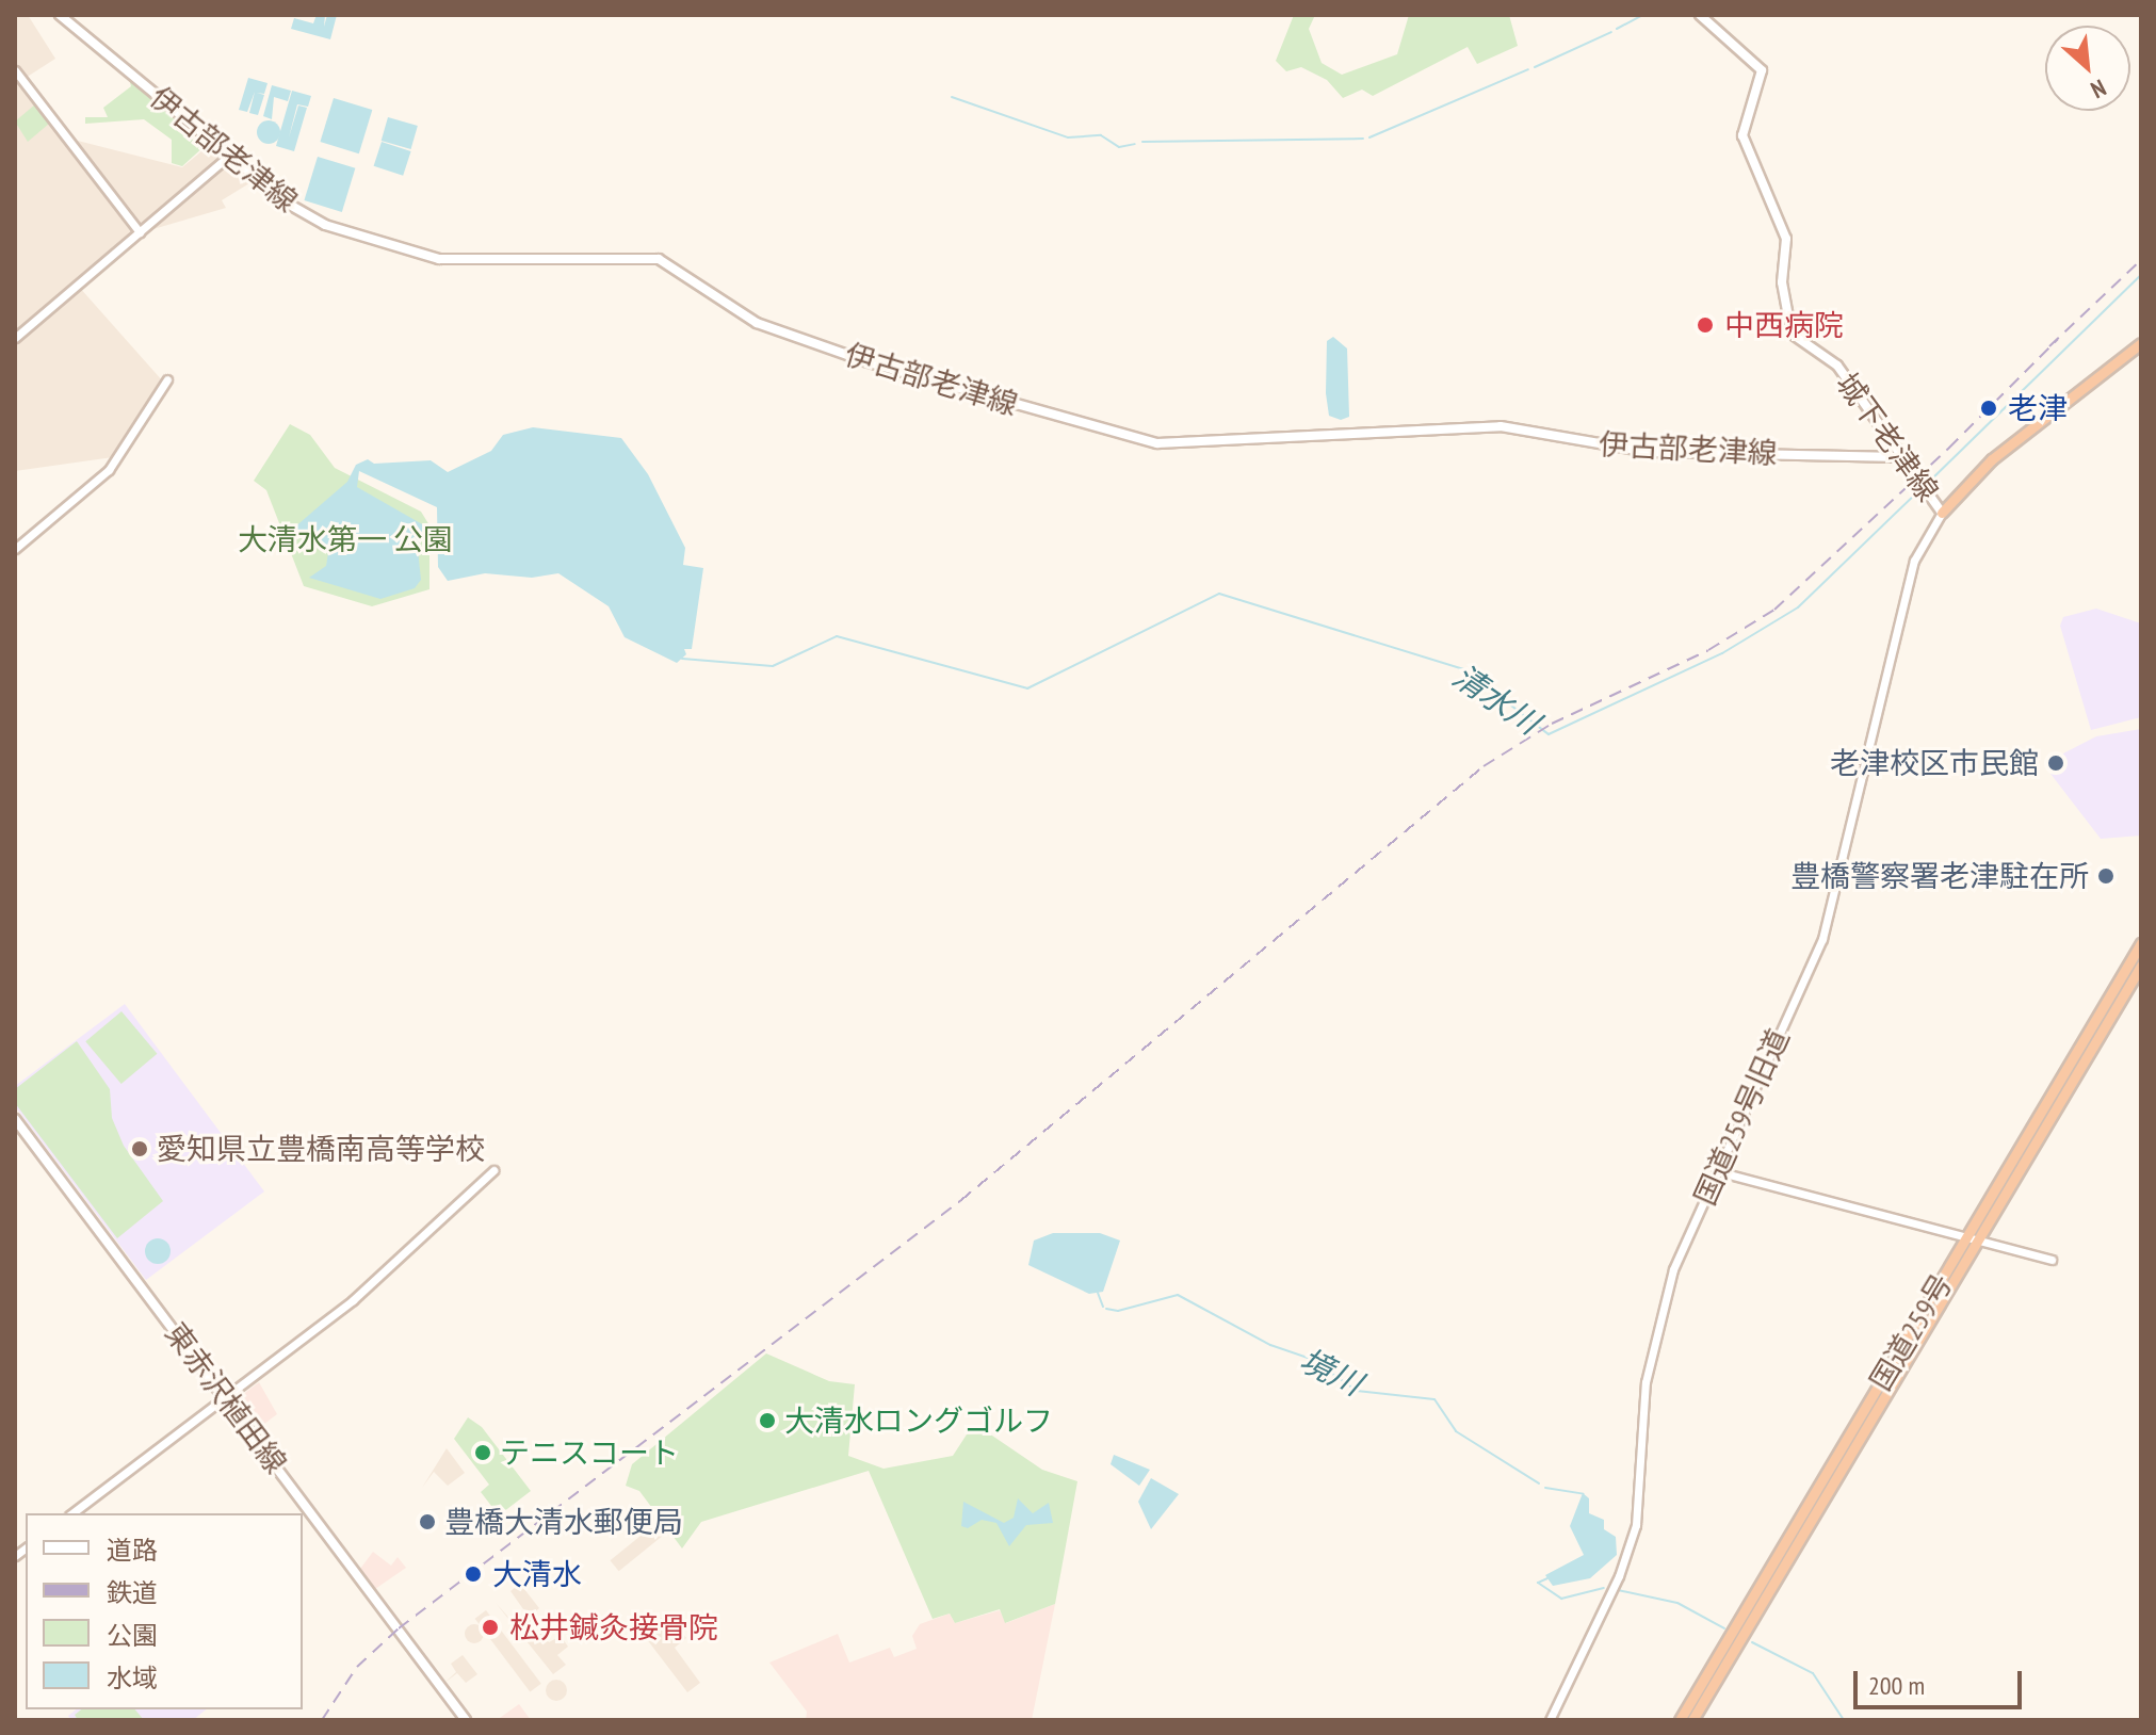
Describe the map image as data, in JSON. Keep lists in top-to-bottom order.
{
  "streets": {
    "highway": ["国道259号"],
    "main road": ["伊古部老津線", "城下老津線", "東赤沢植田線"],
    "street": ["国道259号旧道"]
  },
  "crossings": [
    ["伊古部老津線", "城下老津線"],
    ["城下老津線", "国道259号旧道"]
  ],
  "water": ["清水川", "境川"],
  "parks": ["大清水第一 公園"],
  "places": [
    "中西病院",
    "老津",
    "老津校区市民館",
    "豊橋警察署老津駐在所",
    "愛知県立豊橋南高等学校",
    "大清水ロングゴルフ",
    "テニスコート",
    "豊橋大清水郵便局",
    "大清水",
    "松井鍼灸接骨院"
  ],
  "legend": [
    "道路",
    "鉄道",
    "公園",
    "水域"
  ],
  "scale_bar": "200 m",
  "north": "bottom right"
}
